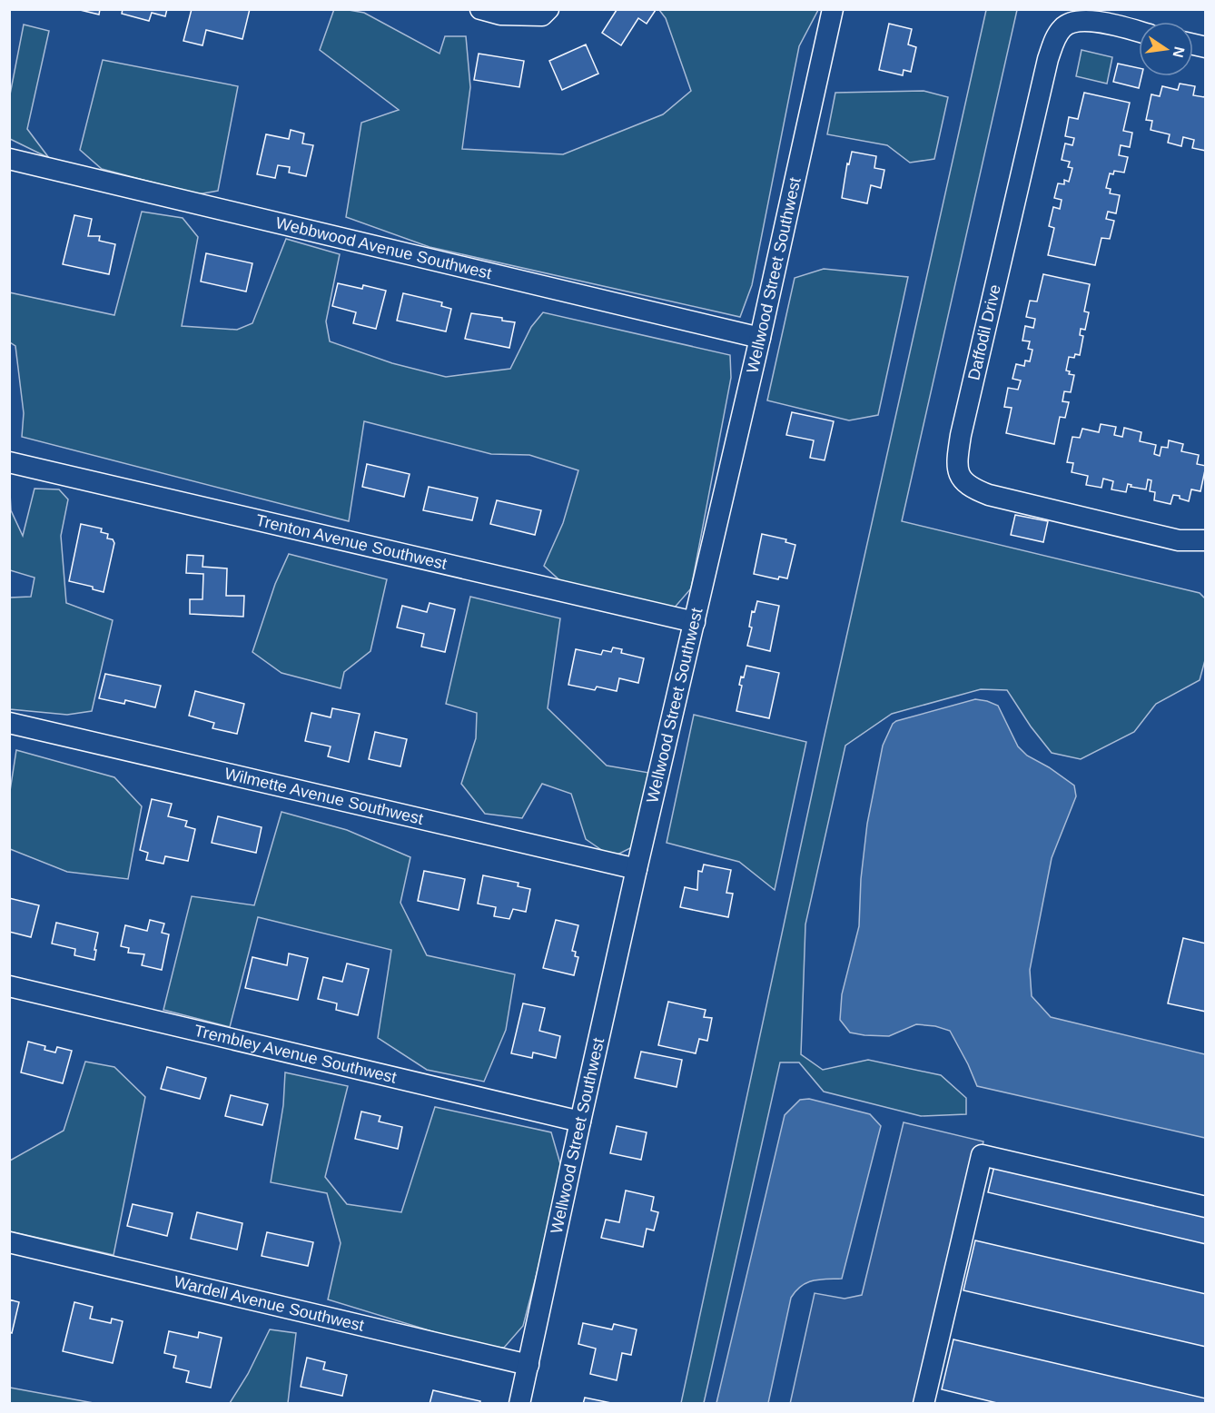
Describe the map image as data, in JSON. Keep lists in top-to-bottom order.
{
  "streets": {
    "street": [
      "Webbwood Avenue Southwest",
      "Wellwood Street Southwest",
      "Daffodil Drive",
      "Trenton Avenue Southwest",
      "Wilmette Avenue Southwest",
      "Trembley Avenue Southwest",
      "Wardell Avenue Southwest"
    ]
  },
  "crossings": [
    ["Webbwood Avenue Southwest", "Wellwood Street Southwest"],
    ["Wellwood Street Southwest", "Trenton Avenue Southwest"],
    ["Wellwood Street Southwest", "Wilmette Avenue Southwest"],
    ["Wellwood Street Southwest", "Trembley Avenue Southwest"],
    ["Wellwood Street Southwest", "Wardell Avenue Southwest"]
  ],
  "north": "right"
}
